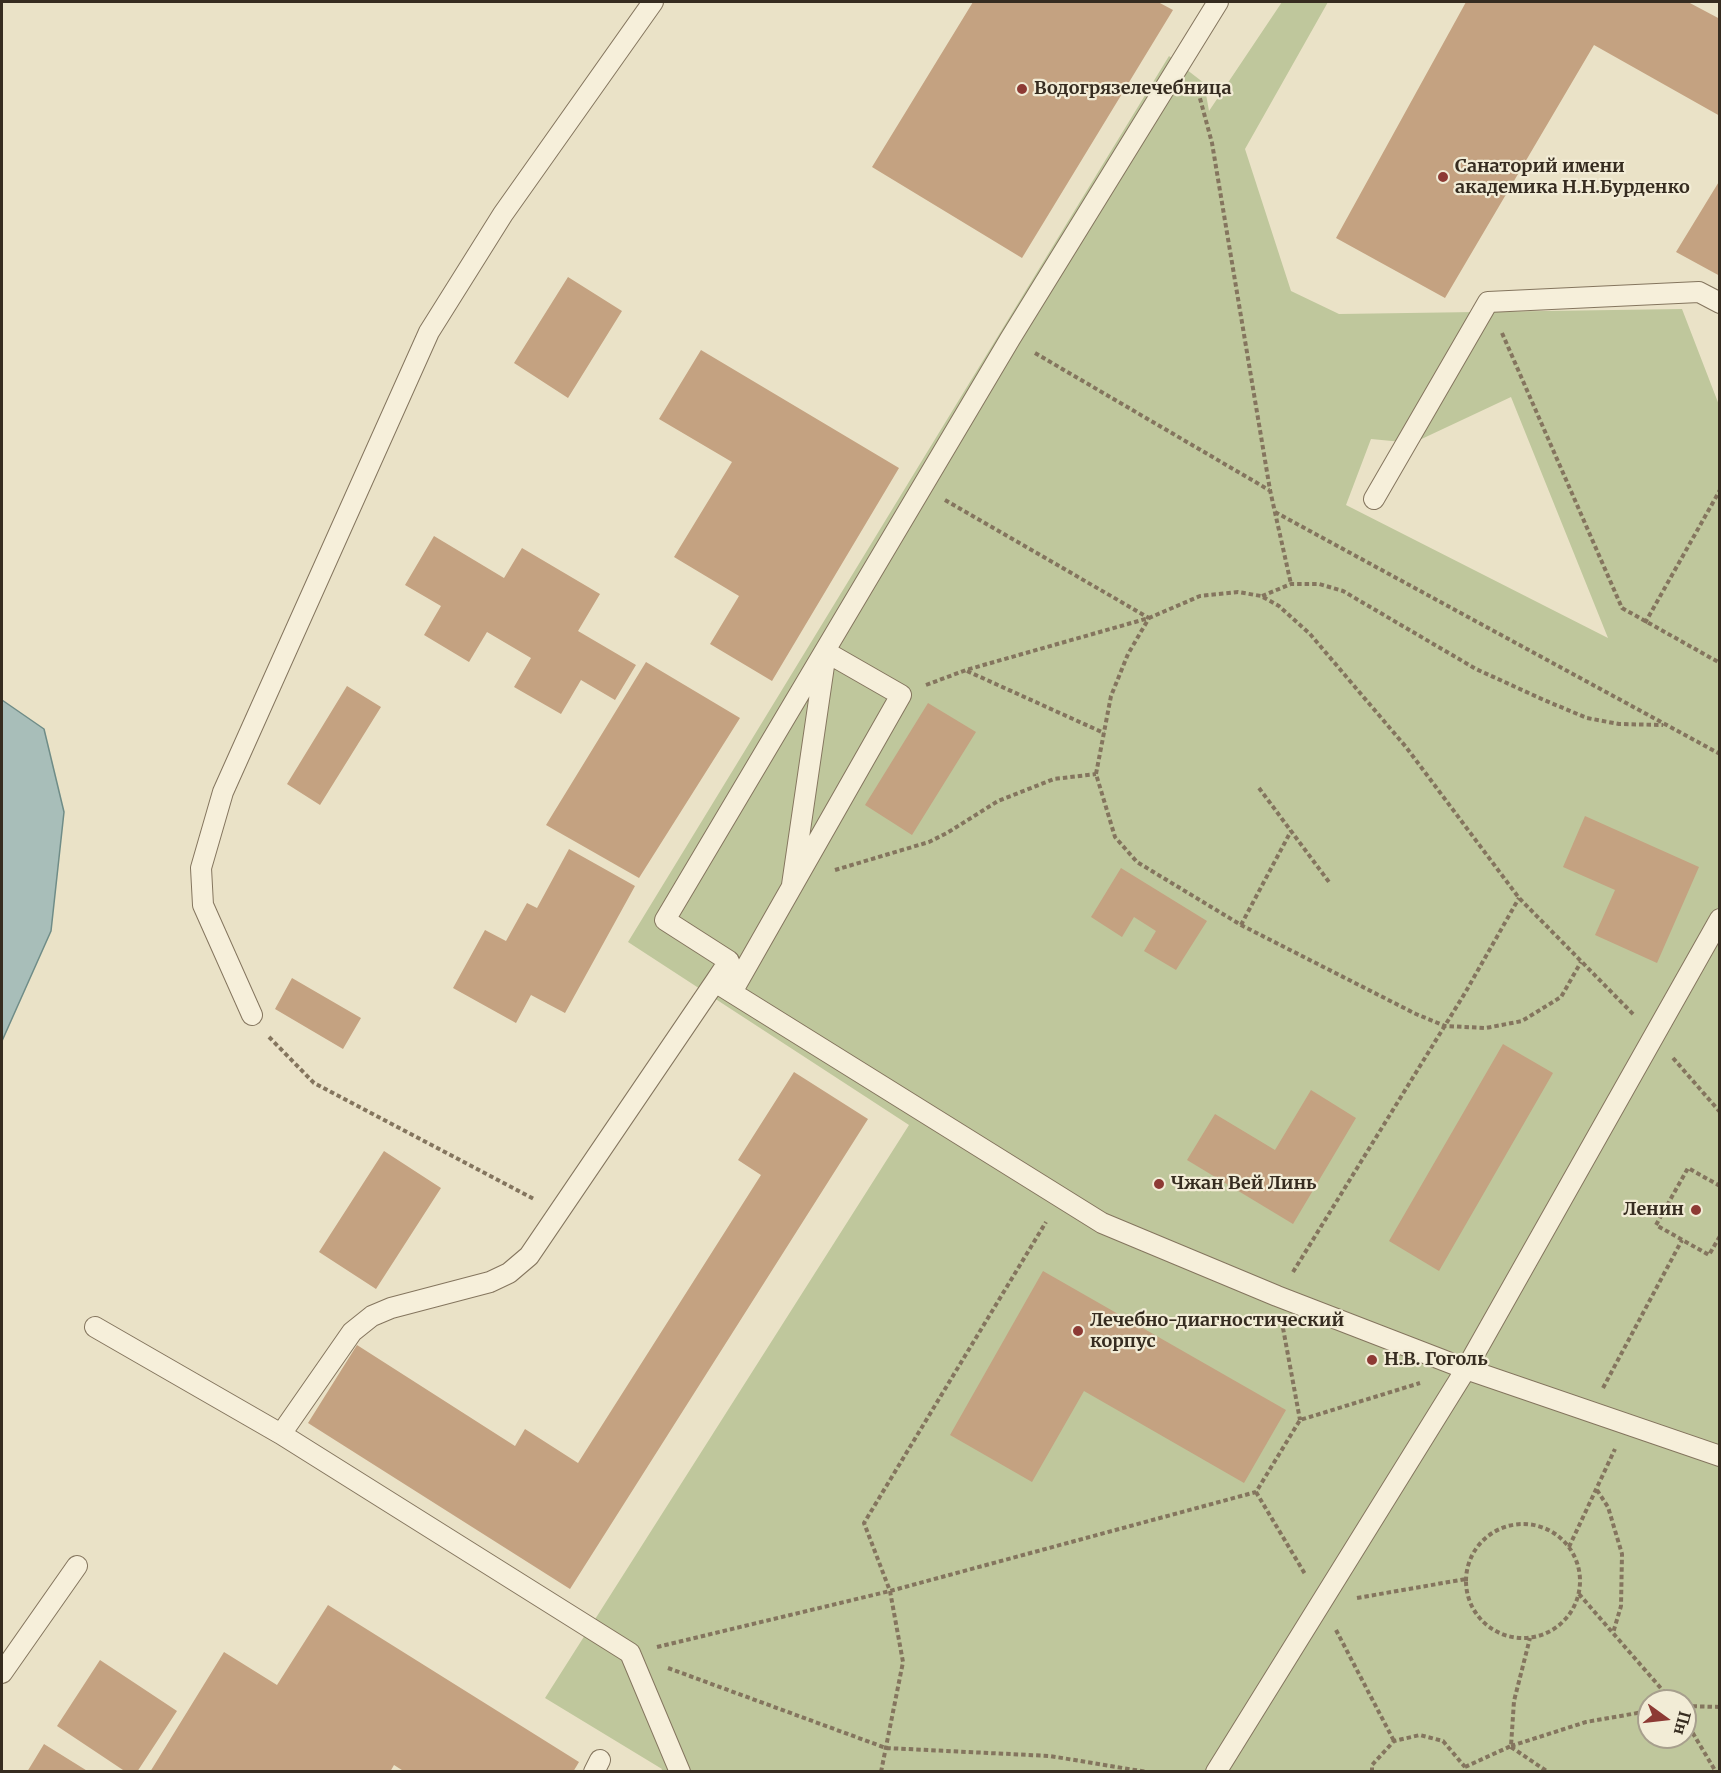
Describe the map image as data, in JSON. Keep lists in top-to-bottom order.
{
  "places": [
    "Водогрязелечебница",
    "Санаторий имени академика Н.Н.Бурденко",
    "Чжан Вей Линь",
    "Ленин",
    "Лечебно-диагностический корпус",
    "Н.В. Гоголь"
  ],
  "north": "right"
}
